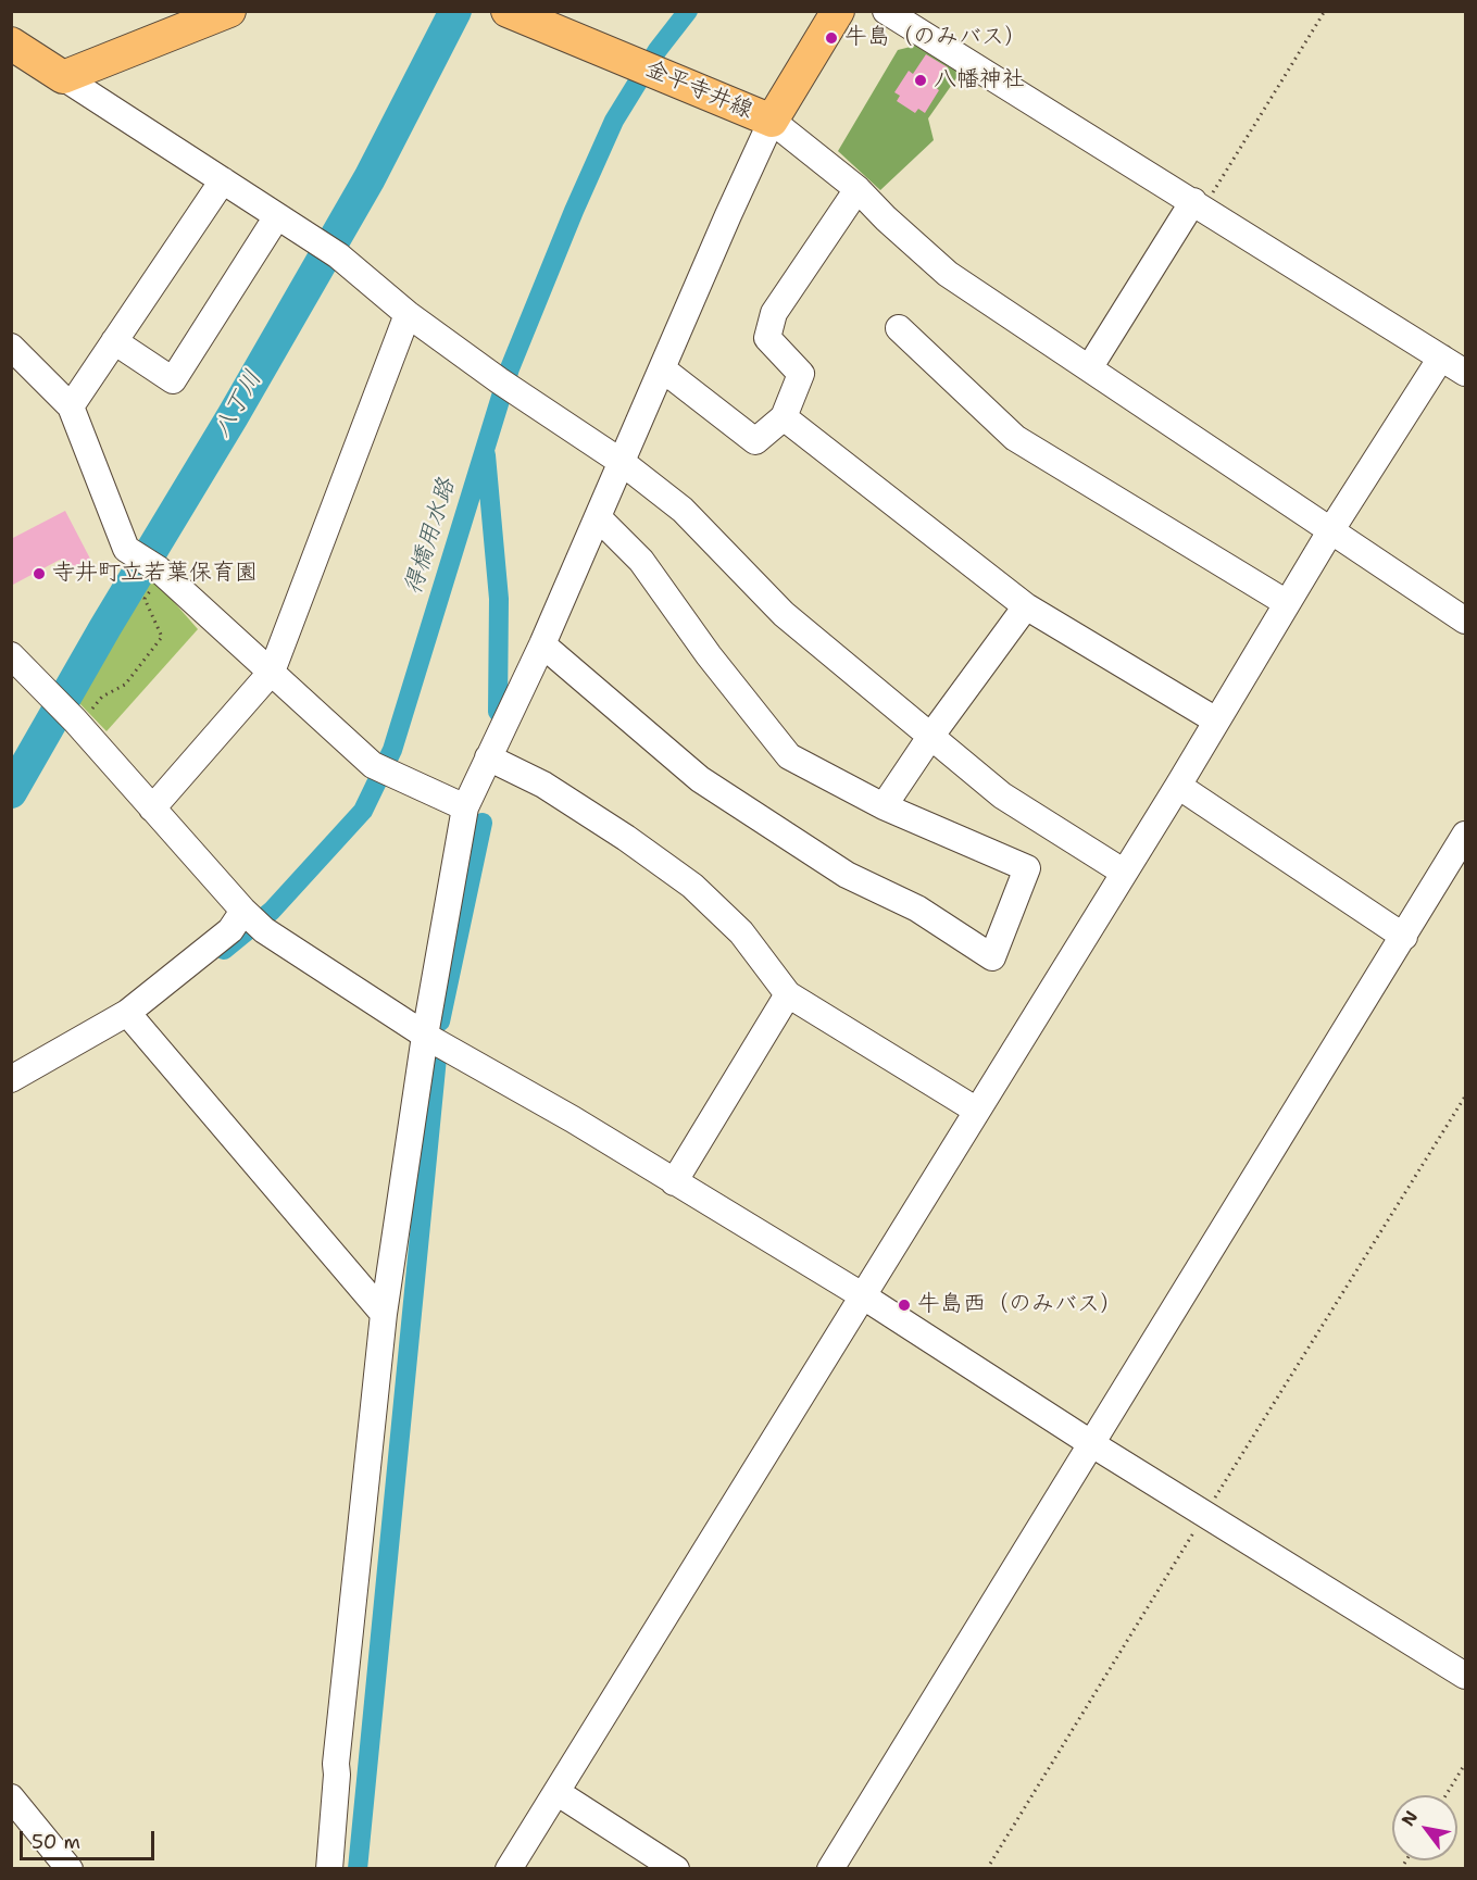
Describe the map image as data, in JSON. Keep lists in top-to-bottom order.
{
  "streets": {
    "main road": ["金平寺井線"]
  },
  "water": ["八丁川", "得橋用水路"],
  "places": [
    "牛島（のみバス）",
    "八幡神社",
    "寺井町立若葉保育園",
    "牛島西（のみバス）"
  ],
  "scale_bar": "50 m",
  "north": "top left"
}
